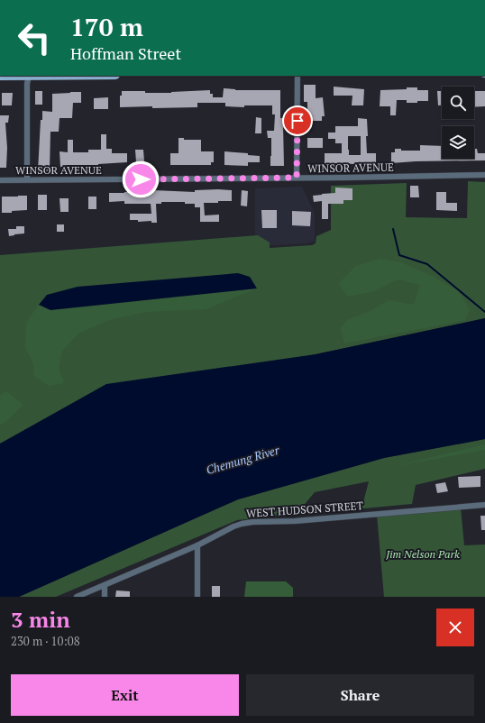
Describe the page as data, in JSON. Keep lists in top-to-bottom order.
{
  "streets": {
    "street": ["WINSOR AVENUE", "WEST HUDSON STREET"]
  },
  "water": ["Chemung River"],
  "parks": ["Jim Nelson Park"],
  "page": {
    "turn": ["170 m", "Hoffman Street"],
    "heading": ["3 min", "230 m · 10:08"],
    "buttons": ["Exit", "Share"]
  }
}
